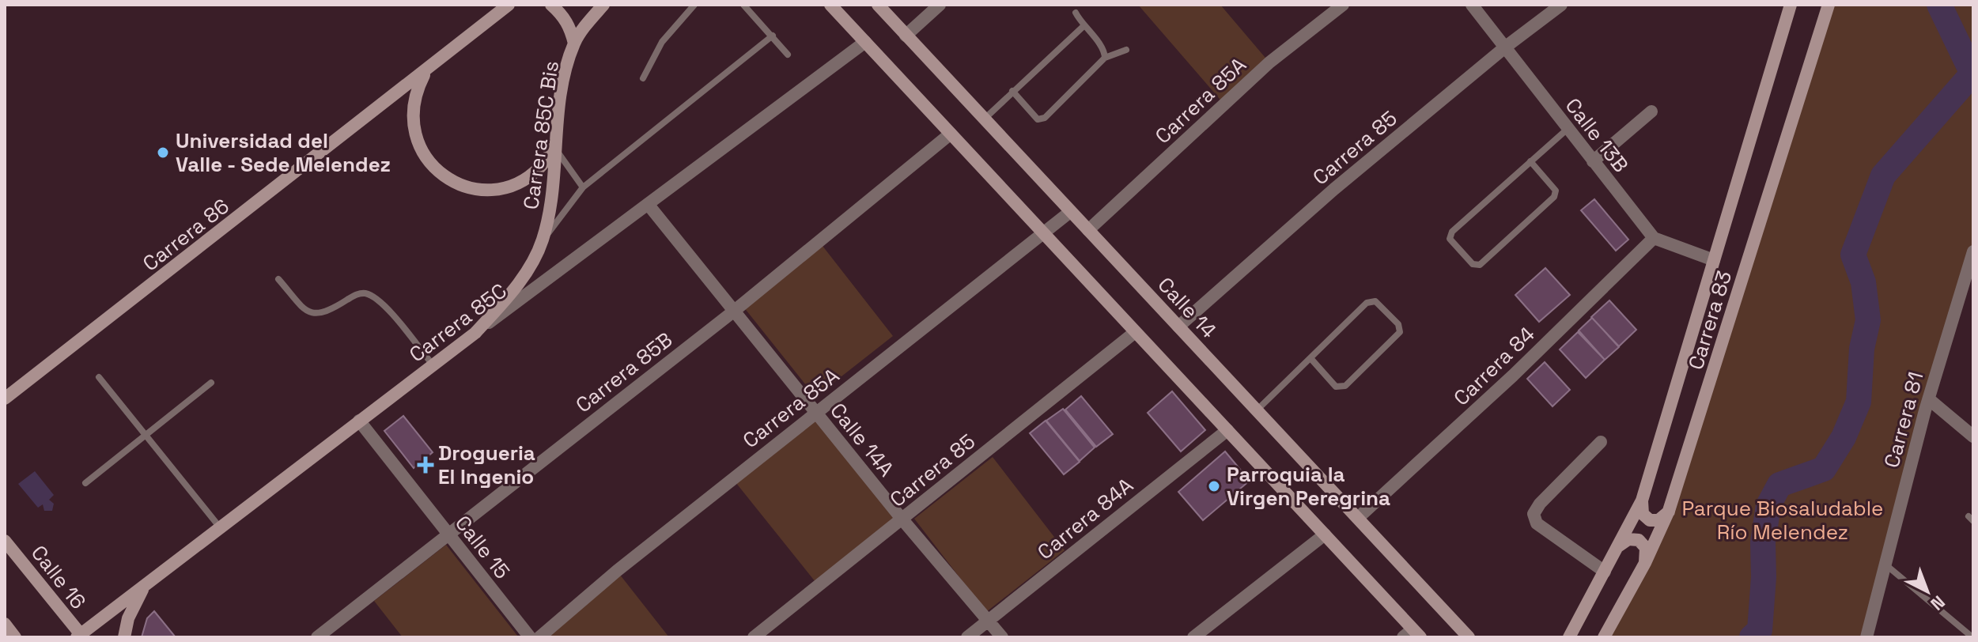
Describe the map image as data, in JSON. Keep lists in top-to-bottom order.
{
  "streets": {
    "street": [
      "Carrera 85A",
      "Carrera 85C Bis",
      "Calle 13B",
      "Carrera 85",
      "Carrera 86",
      "Calle 14",
      "Carrera 83",
      "Carrera 85C",
      "Carrera 84",
      "Carrera 85B",
      "Carrera 81",
      "Calle 14A",
      "Carrera 84A",
      "Calle 15",
      "Calle 16"
    ]
  },
  "crossings": [
    ["Carrera 85A", "Calle 14"],
    ["Carrera 85A", "Calle 14A"],
    ["Carrera 85C Bis", "Carrera 85C"],
    ["Calle 13B", "Carrera 85"],
    ["Calle 13B", "Carrera 84"],
    ["Carrera 85", "Calle 14"],
    ["Carrera 85", "Calle 14A"],
    ["Calle 14", "Carrera 84"],
    ["Carrera 85C", "Calle 14A"],
    ["Carrera 85C", "Calle 15"],
    ["Carrera 85C", "Calle 16"],
    ["Carrera 85B", "Calle 14A"],
    ["Carrera 85B", "Calle 15"],
    ["Calle 14A", "Carrera 84A"]
  ],
  "parks": ["Parque Biosaludable Río Melendez"],
  "places": {
    "other": ["Universidad del Valle - Sede Melendez", "Parroquia la Virgen Peregrina"],
    "health": ["Drogueria El Ingenio"]
  },
  "north": "bottom right"
}
